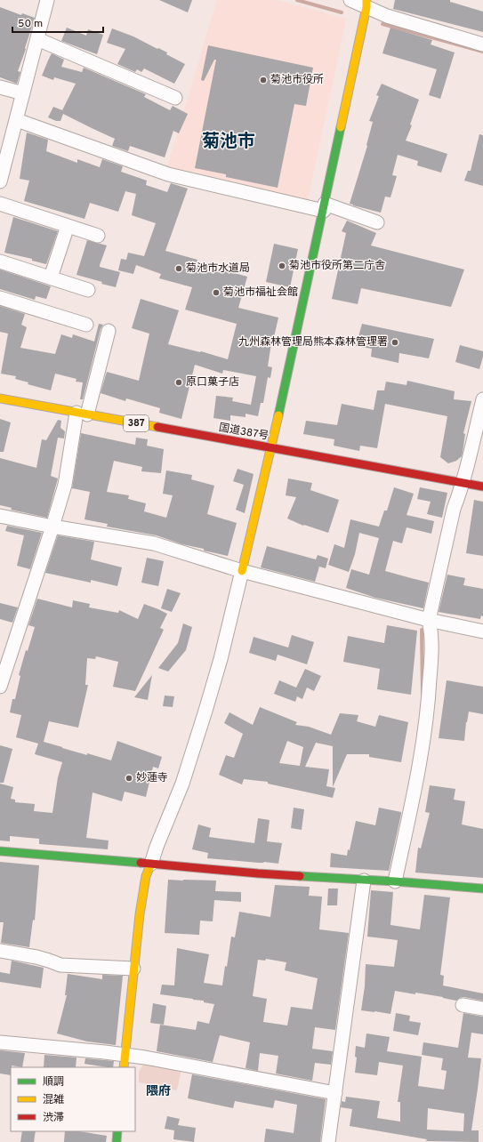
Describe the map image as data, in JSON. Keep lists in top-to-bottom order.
{
  "streets": {
    "main road": ["387", "国道387号"]
  },
  "districts": ["菊池市", "隈府"],
  "places": [
    "菊池市役所",
    "菊池市役所第二庁舎",
    "菊池市水道局",
    "菊池市福祉会館",
    "九州森林管理局熊本森林管理署",
    "原口菓子店",
    "妙蓮寺"
  ],
  "legend": ["順調", "混雑", "渋滞"],
  "scale_bar": "50 m"
}
